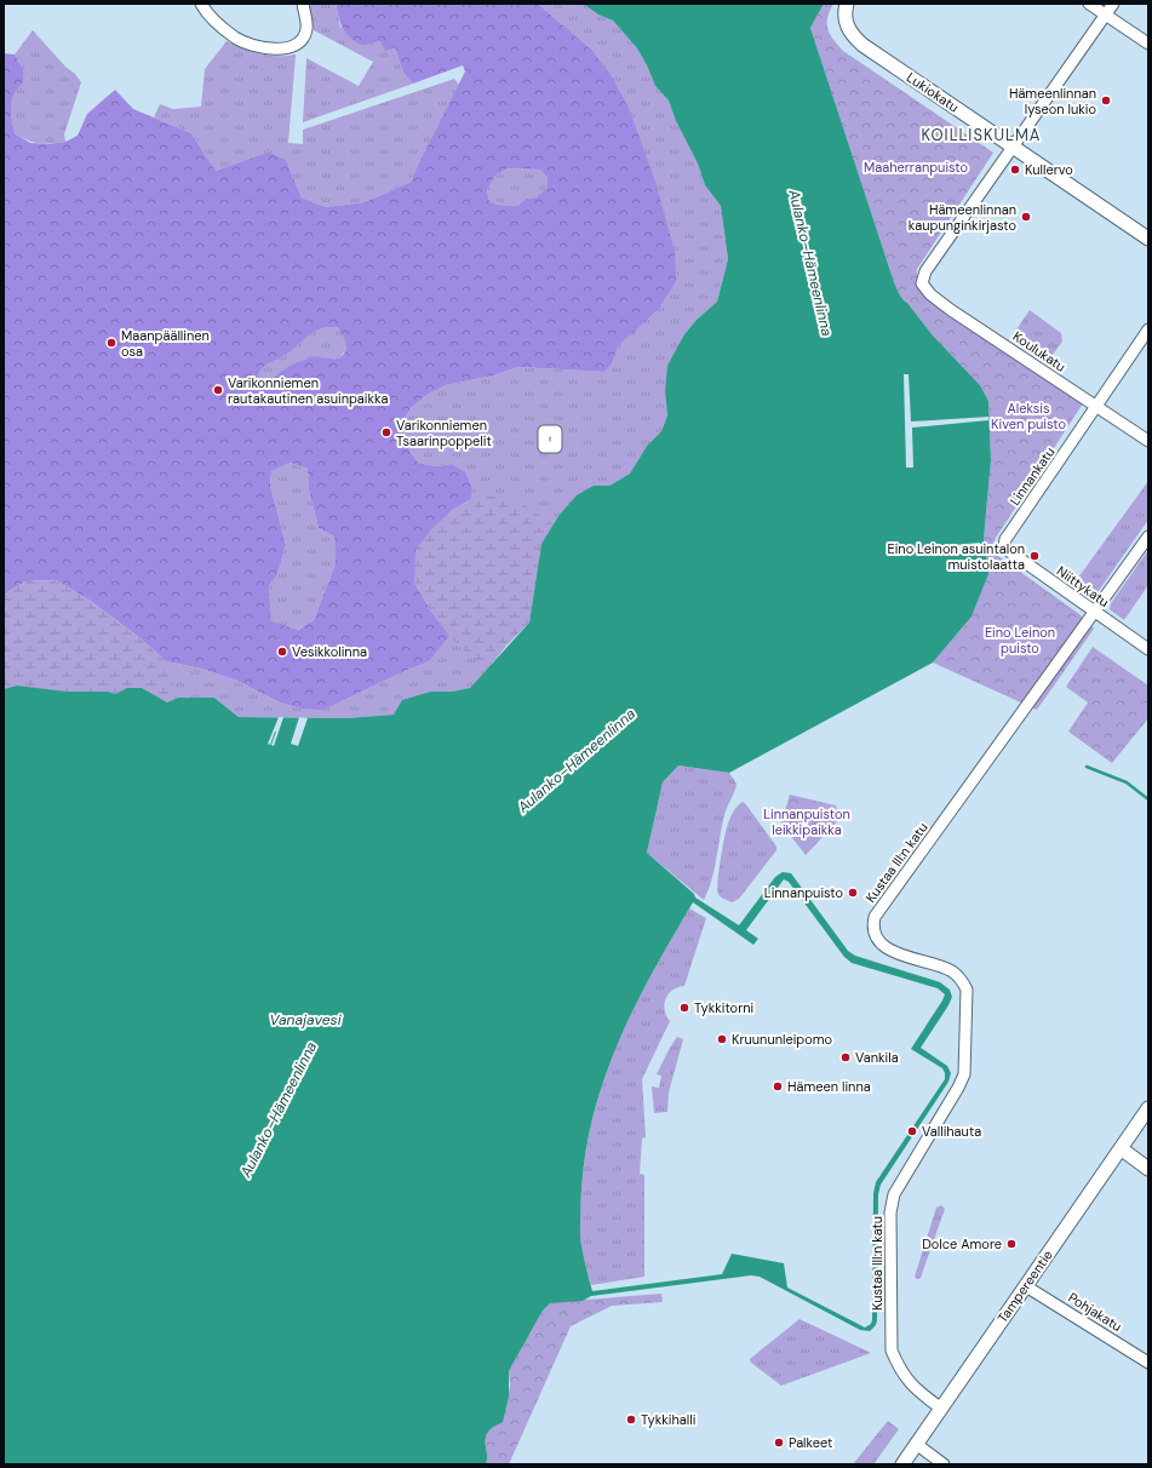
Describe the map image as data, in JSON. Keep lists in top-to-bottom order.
{
  "streets": {
    "main road": ["Lukiokatu", "Tampereentie"],
    "street": [
      "Koulukatu",
      "Linnankatu",
      "Niittykatu",
      "Kustaa III:n katu",
      "Pohjakatu"
    ]
  },
  "crossings": [
    ["Lukiokatu", "Koulukatu"],
    ["Koulukatu", "Linnankatu"],
    ["Linnankatu", "Niittykatu"],
    ["Niittykatu", "Kustaa III:n katu"],
    ["Kustaa III:n katu", "Tampereentie"],
    ["Tampereentie", "Pohjakatu"]
  ],
  "districts": ["KOILLISKULMA"],
  "water": ["Aulanko–Hämeenlinna", "Vanajavesi"],
  "parks": [
    "Maaherranpuisto",
    "Aleksis Kiven puisto",
    "Eino Leinon puisto",
    "Linnanpuiston leikkipaikka"
  ],
  "places": [
    "Hämeenlinnan lyseon lukio",
    "Kullervo",
    "Hämeenlinnan kaupunginkirjasto",
    "Maanpäällinen osa",
    "Varikonniemen rautakautinen asuinpaikka",
    "Varikonniemen Tsaarinpoppelit",
    "Eino Leinon asuintalon muistolaatta",
    "Vesikkolinna",
    "Linnanpuisto",
    "Tykkitorni",
    "Kruununleipomo",
    "Vankila",
    "Hämeen linna",
    "Vallihauta",
    "Dolce Amore",
    "Tykkihalli",
    "Palkeet"
  ]
}
